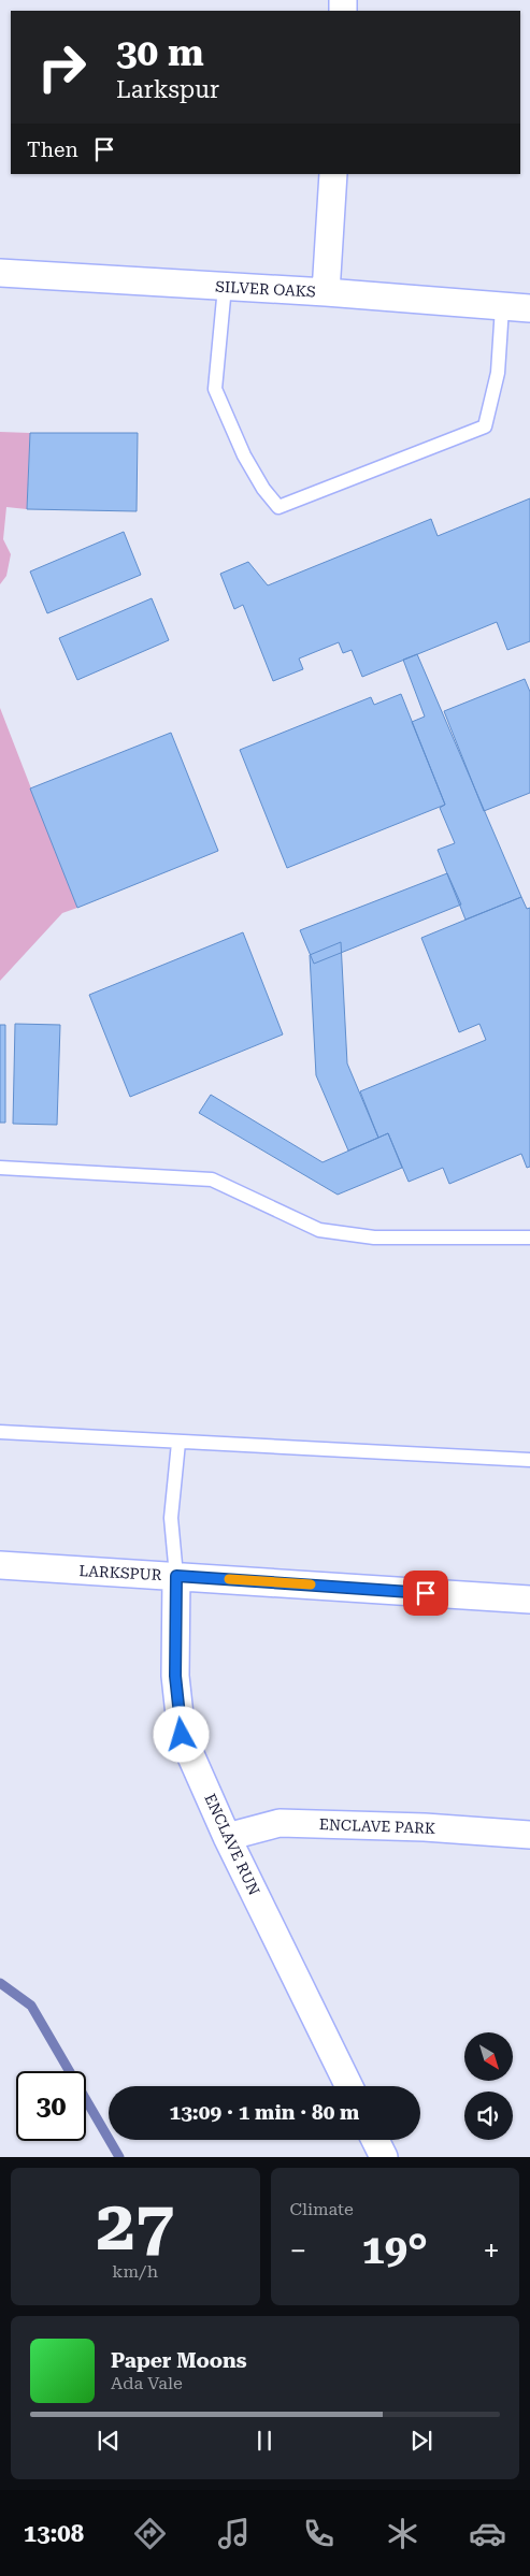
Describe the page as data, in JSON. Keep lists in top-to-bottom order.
{
  "streets": {
    "street": [
      "SILVER OAKS",
      "LARKSPUR",
      "ENCLAVE PARK",
      "ENCLAVE RUN"
    ]
  },
  "crossings": [
    ["LARKSPUR", "ENCLAVE RUN"],
    ["ENCLAVE PARK", "ENCLAVE RUN"]
  ],
  "north": "bottom right",
  "page": {
    "turn": ["30 m", "Larkspur"],
    "then": "Then",
    "limit": "30",
    "trip": "13:09 · 1 min · 80 m",
    "tile": [
      ["27", "km/h"],
      "Climate"
    ],
    "heat": ["−", "19°", "+"],
    "song": ["Paper Moons", "Ada Vale"],
    "tabs": "13:08"
  }
}
